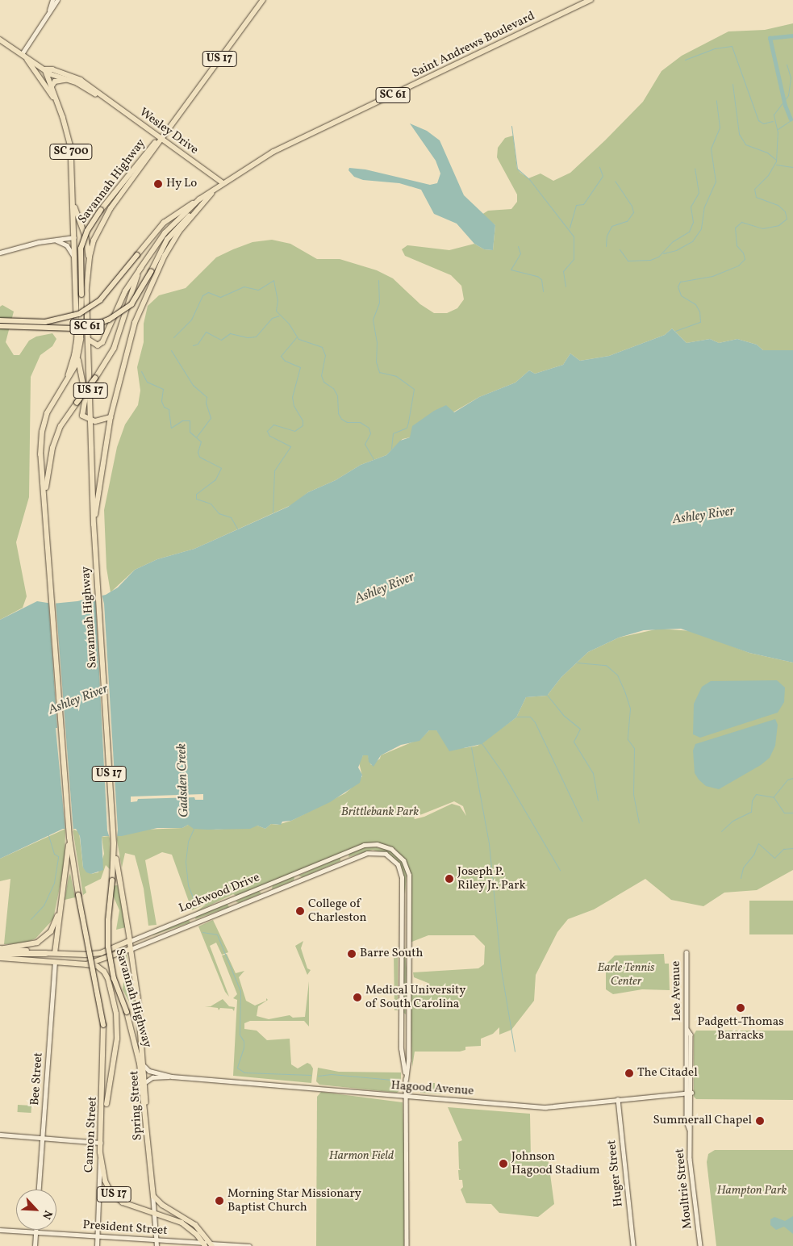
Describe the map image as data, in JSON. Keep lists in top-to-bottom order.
{
  "streets": {
    "highway": [
      "US 17",
      "Savannah Highway",
      "Spring Street",
      "Cannon Street"
    ],
    "main road": [
      "Saint Andrews Boulevard",
      "SC 61",
      "Wesley Drive",
      "SC 700",
      "Lockwood Drive"
    ],
    "street": [
      "Lee Avenue",
      "Bee Street",
      "Hagood Avenue",
      "Huger Street",
      "Moultrie Street",
      "President Street"
    ]
  },
  "crossings": [
    ["Saint Andrews Boulevard", "SC 61"],
    ["Saint Andrews Boulevard", "Wesley Drive"],
    ["Saint Andrews Boulevard", "Savannah Highway"],
    ["US 17", "Spring Street"],
    ["US 17", "Cannon Street"],
    ["US 17", "President Street"],
    ["Wesley Drive", "SC 700"],
    ["Wesley Drive", "Savannah Highway"],
    ["SC 700", "Savannah Highway"],
    ["Savannah Highway", "Spring Street"],
    ["Savannah Highway", "Cannon Street"],
    ["Lockwood Drive", "Bee Street"],
    ["Lockwood Drive", "Spring Street"],
    ["Lee Avenue", "Moultrie Street"],
    ["Hagood Avenue", "Spring Street"],
    ["Hagood Avenue", "Huger Street"],
    ["Hagood Avenue", "Moultrie Street"],
    ["Spring Street", "President Street"],
    ["Cannon Street", "President Street"]
  ],
  "water": ["Ashley River", "Gadsden Creek"],
  "parks": [
    "Brittlebank Park",
    "Earle Tennis Center",
    "Harmon Field",
    "Hampton Park"
  ],
  "places": [
    "Hy Lo",
    "Joseph P. Riley Jr. Park",
    "College of Charleston",
    "Barre South",
    "Medical University of South Carolina",
    "Padgett-Thomas Barracks",
    "The Citadel",
    "Summerall Chapel",
    "Johnson Hagood Stadium",
    "Morning Star Missionary Baptist Church"
  ],
  "north": "bottom right"
}
